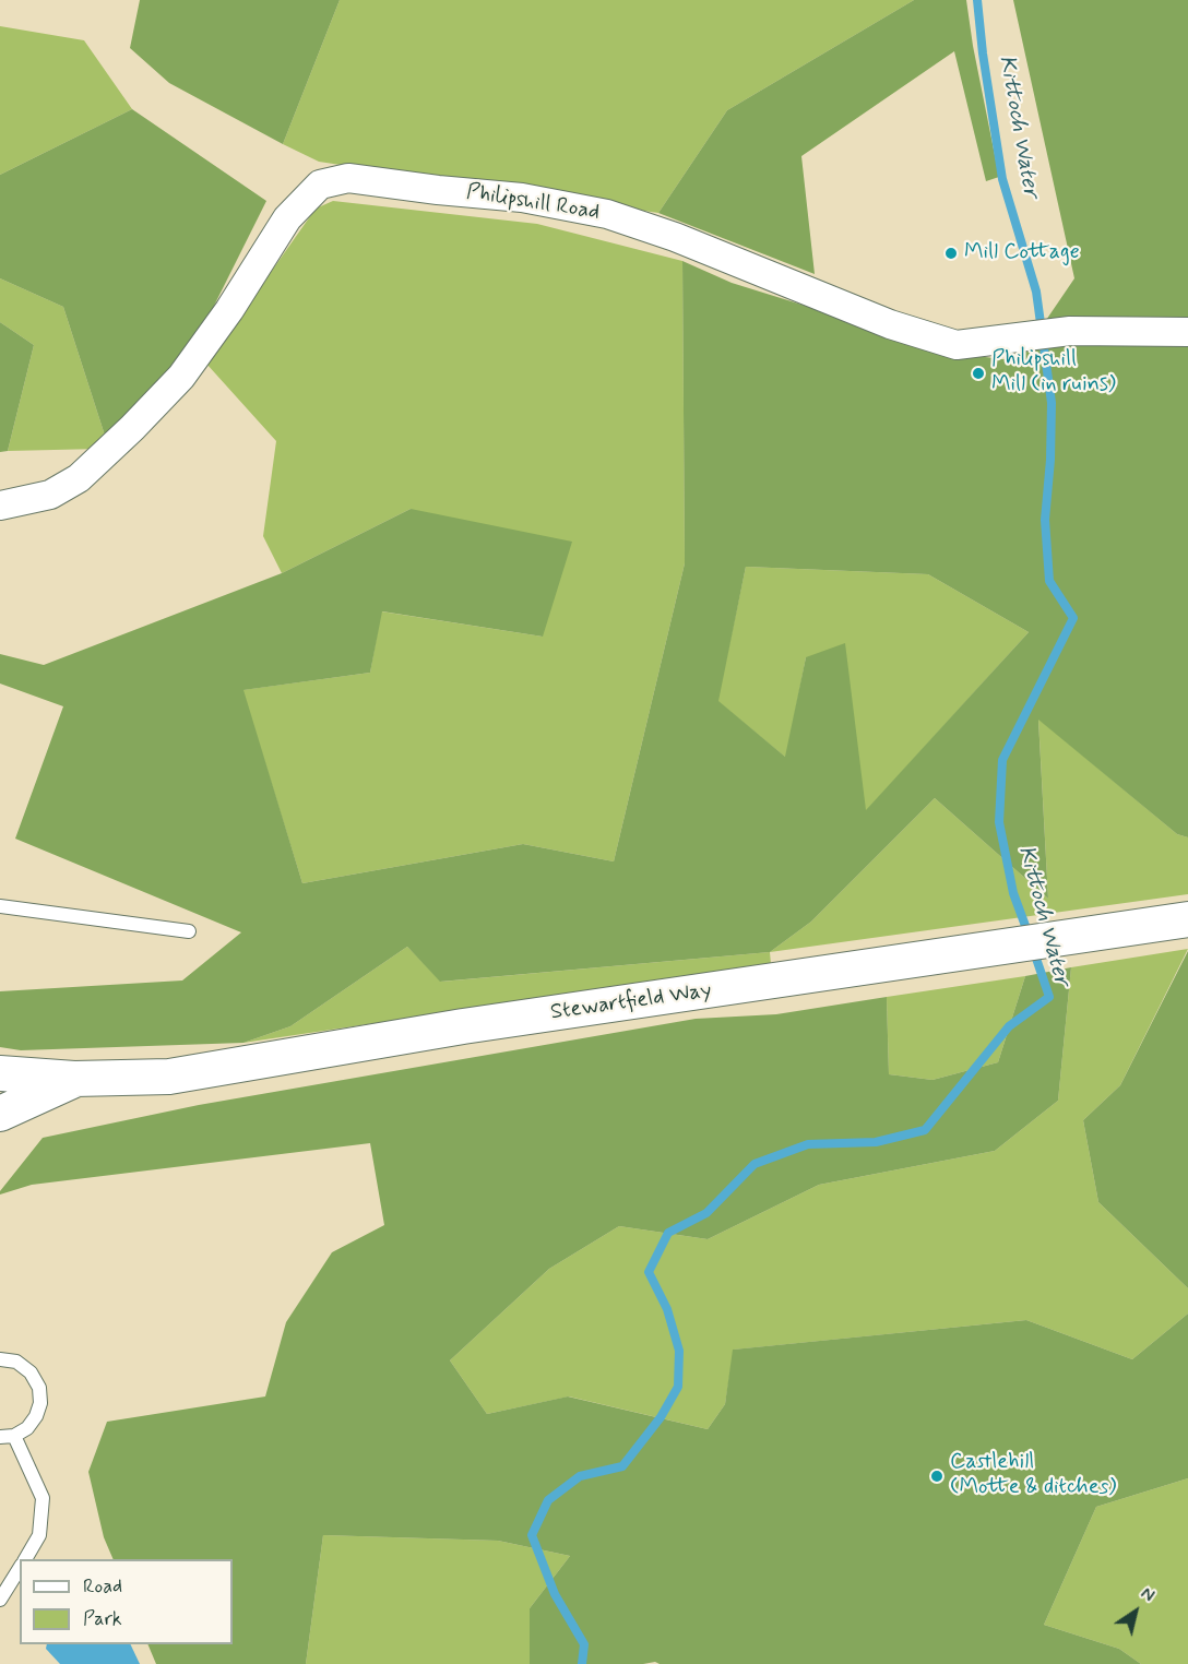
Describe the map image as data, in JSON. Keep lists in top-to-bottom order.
{
  "streets": {
    "street": ["Philipshill Road", "Stewartfield Way"]
  },
  "water": ["Kittoch Water"],
  "places": ["Mill Cottage", "Philipshill Mill (in ruins)", "Castlehill (Motte & ditches)"],
  "legend": ["Road", "Park"],
  "north": "top right"
}
